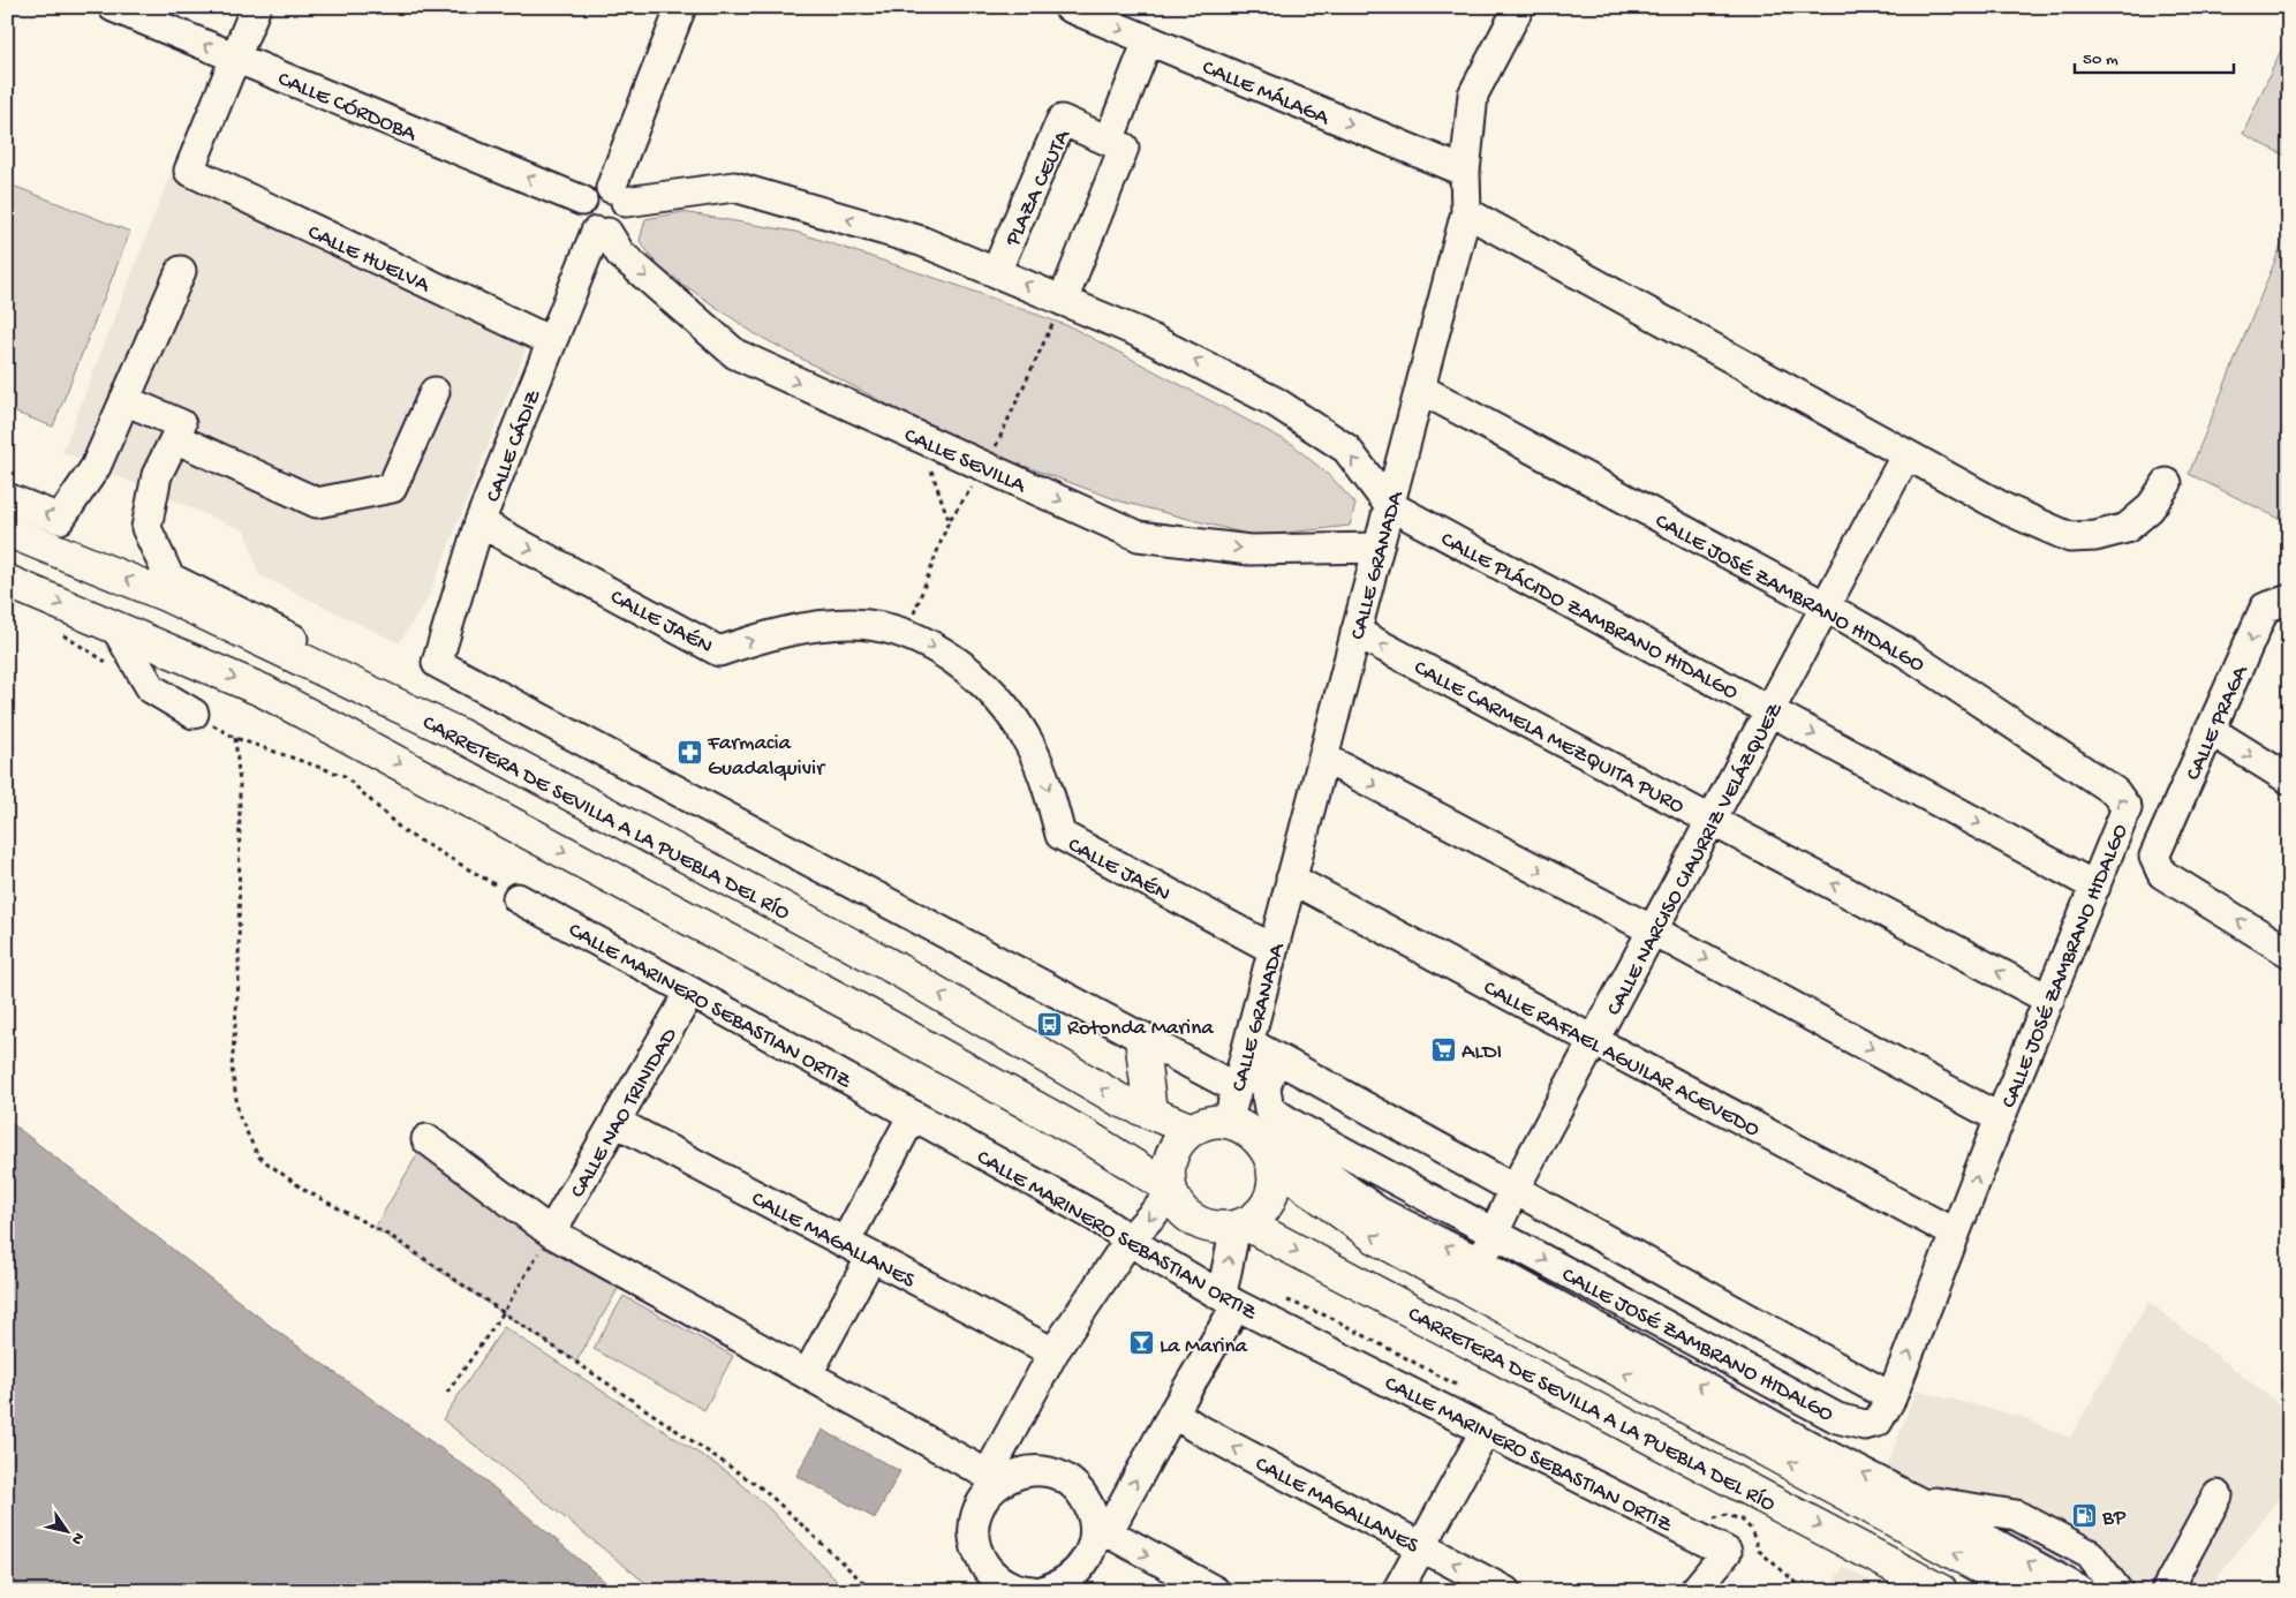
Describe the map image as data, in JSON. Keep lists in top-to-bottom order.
{
  "streets": {
    "main road": ["CARRETERA DE SEVILLA A LA PUEBLA DEL RÍO"],
    "street": [
      "CALLE MÁLAGA",
      "CALLE CÓRDOBA",
      "PLAZA CEUTA",
      "CALLE HUELVA",
      "CALLE CÁDIZ",
      "CALLE SEVILLA",
      "CALLE GRANADA",
      "CALLE JOSÉ ZAMBRANO HIDALGO",
      "CALLE PLÁCIDO ZAMBRANO HIDALGO",
      "CALLE JAÉN",
      "CALLE PRAGA",
      "CALLE CARMELA MEZQUITA PURO",
      "CALLE NARCISO CIAURRIZ VELÁZQUEZ",
      "CALLE MARINERO SEBASTIAN ORTIZ",
      "CALLE RAFAEL AGUILAR ACEVEDO",
      "CALLE NAO TRINIDAD",
      "CALLE MAGALLANES"
    ]
  },
  "crossings": [
    ["CALLE MÁLAGA", "CALLE GRANADA"],
    ["CALLE CÓRDOBA", "CALLE HUELVA"],
    ["CALLE CÓRDOBA", "CALLE CÁDIZ"],
    ["CALLE CÓRDOBA", "CALLE SEVILLA"],
    ["CALLE HUELVA", "CALLE CÁDIZ"],
    ["CALLE CÁDIZ", "CALLE SEVILLA"],
    ["CALLE CÁDIZ", "CALLE JAÉN"],
    ["CALLE SEVILLA", "CALLE GRANADA"],
    ["CALLE GRANADA", "CALLE JOSÉ ZAMBRANO HIDALGO"],
    ["CALLE GRANADA", "CALLE PLÁCIDO ZAMBRANO HIDALGO"],
    ["CALLE GRANADA", "CALLE JAÉN"],
    ["CALLE GRANADA", "CALLE CARMELA MEZQUITA PURO"],
    ["CALLE GRANADA", "CARRETERA DE SEVILLA A LA PUEBLA DEL RÍO"],
    ["CALLE GRANADA", "CALLE RAFAEL AGUILAR ACEVEDO"],
    ["CALLE JOSÉ ZAMBRANO HIDALGO", "CALLE PLÁCIDO ZAMBRANO HIDALGO"],
    ["CALLE JOSÉ ZAMBRANO HIDALGO", "CALLE CARMELA MEZQUITA PURO"],
    ["CALLE JOSÉ ZAMBRANO HIDALGO", "CALLE NARCISO CIAURRIZ VELÁZQUEZ"],
    ["CALLE JOSÉ ZAMBRANO HIDALGO", "CALLE RAFAEL AGUILAR ACEVEDO"],
    ["CALLE PLÁCIDO ZAMBRANO HIDALGO", "CALLE NARCISO CIAURRIZ VELÁZQUEZ"],
    ["CALLE CARMELA MEZQUITA PURO", "CALLE NARCISO CIAURRIZ VELÁZQUEZ"],
    ["CALLE NARCISO CIAURRIZ VELÁZQUEZ", "CALLE RAFAEL AGUILAR ACEVEDO"],
    ["CALLE MARINERO SEBASTIAN ORTIZ", "CALLE NAO TRINIDAD"],
    ["CALLE NAO TRINIDAD", "CALLE MAGALLANES"]
  ],
  "one_way": ["CALLE MÁLAGA", "CALLE CÓRDOBA", "CALLE JAÉN"],
  "places": {
    "pharmacy": ["Farmacia Guadalquivir"],
    "bus stop": ["Rotonda Marina"],
    "supermarket": ["ALDI"],
    "bar": ["La Marina"],
    "fuel station": ["BP"]
  },
  "scale_bar": "50 m",
  "north": "bottom right"
}
